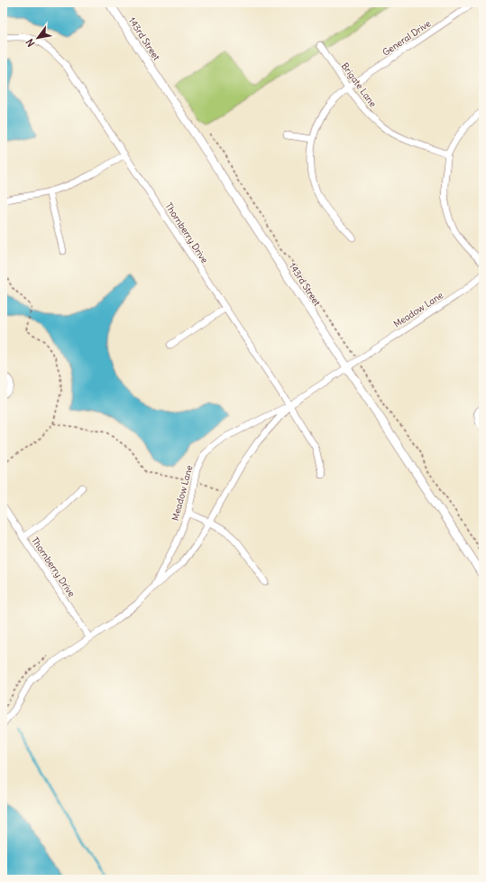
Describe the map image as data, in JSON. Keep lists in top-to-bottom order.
{
  "streets": {
    "street": [
      "General Drive",
      "143rd Street",
      "Brigate Lane",
      "Thornberry Drive",
      "Meadow Lane"
    ]
  },
  "crossings": [
    ["General Drive", "Brigate Lane"],
    ["143rd Street", "Meadow Lane"],
    ["Thornberry Drive", "Meadow Lane"]
  ],
  "north": "bottom left"
}
